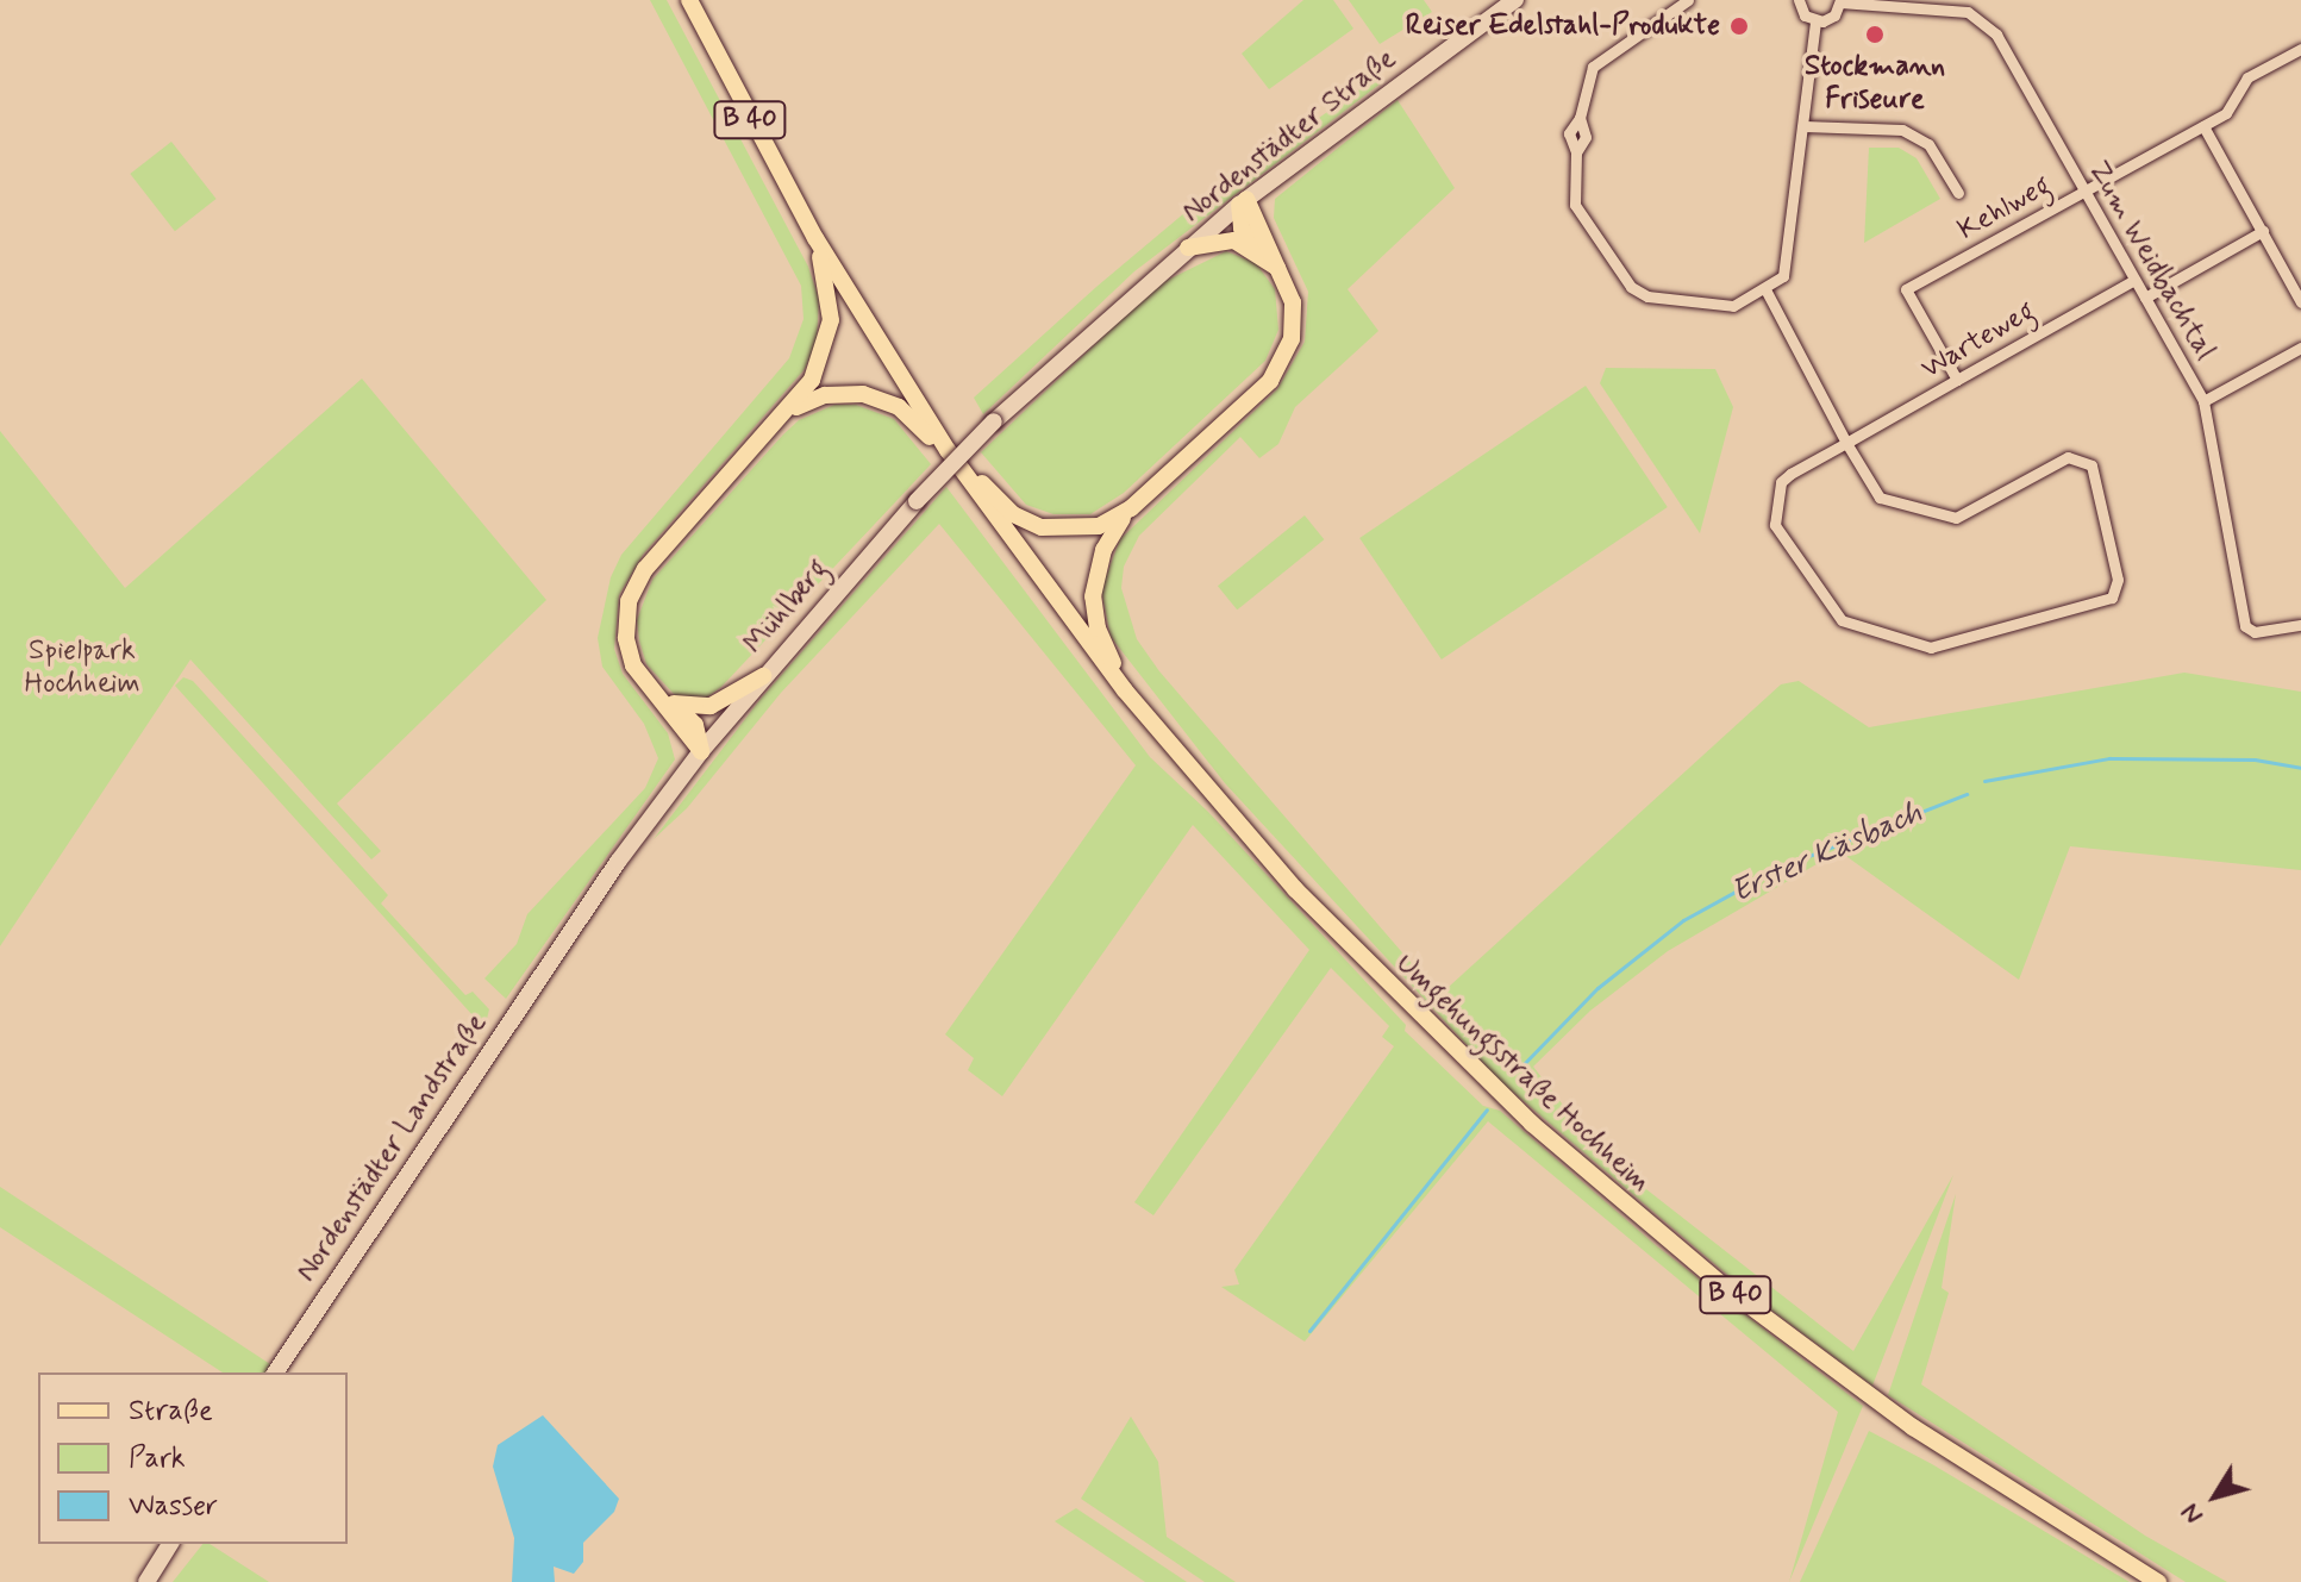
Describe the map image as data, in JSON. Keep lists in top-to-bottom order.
{
  "streets": {
    "main road": [
      "B 40",
      "Nordenstädter Straße",
      "Mühlberg",
      "Umgehungsstraße Hochheim",
      "Nordenstädter Landstraße"
    ],
    "street": ["Kehlweg", "Zum Weidbachtal", "Warteweg"]
  },
  "crossings": [
    ["B 40", "Umgehungsstraße Hochheim"],
    ["Nordenstädter Straße", "Mühlberg"],
    ["Kehlweg", "Zum Weidbachtal"],
    ["Kehlweg", "Warteweg"],
    ["Zum Weidbachtal", "Warteweg"],
    ["Mühlberg", "Nordenstädter Landstraße"]
  ],
  "water": ["Erster Käsbach"],
  "parks": ["Spielpark Hochheim"],
  "places": ["Reiser Edelstahl-Produkte", "Stockmann Friseure"],
  "legend": ["Straße", "Park", "Wasser"],
  "north": "bottom left"
}
